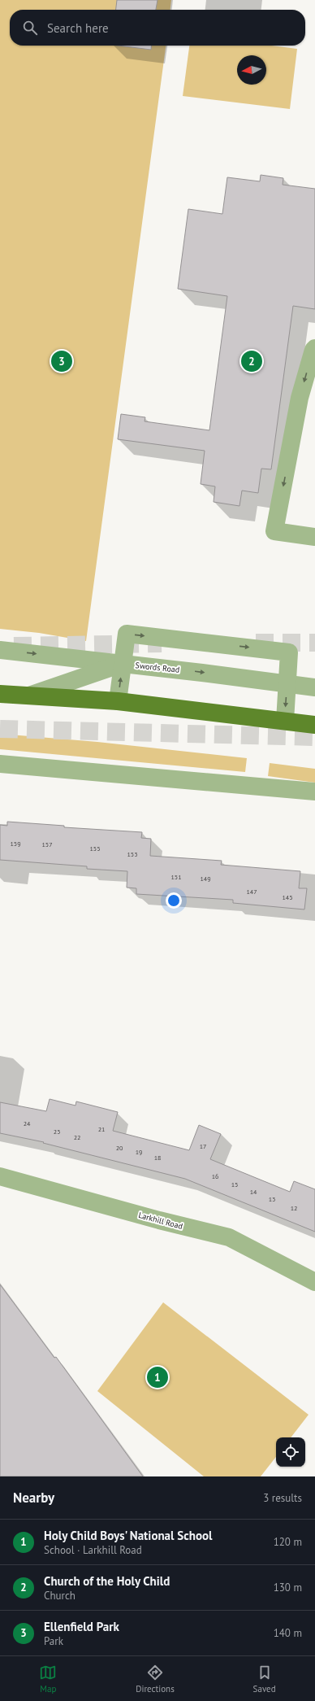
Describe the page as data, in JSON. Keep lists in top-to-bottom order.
{
  "streets": {
    "street": ["Swords Road", "Larkhill Road"]
  },
  "house_numbers": [
    "159",
    "157",
    "155",
    "153",
    "151",
    "149",
    "147",
    "145",
    "24",
    "21",
    "23",
    "22",
    "17",
    "20",
    "19",
    "18",
    "16",
    "15",
    "14",
    "13",
    "12"
  ],
  "north": "left",
  "page": {
    "search": "Search here",
    "pins": ["2", "3", "1"],
    "heading": ["Nearby", "3 results"],
    "list": [
      {
        "mark": "1",
        "name": "Holy Child Boys' National School",
        "note": "School · Larkhill Road",
        "value": "120 m"
      },
      {
        "mark": "2",
        "name": "Church of the Holy Child",
        "note": "Church",
        "value": "130 m"
      },
      {
        "mark": "3",
        "name": "Ellenfield Park",
        "note": "Park",
        "value": "140 m"
      }
    ],
    "nav": ["Map", "Directions", "Saved"]
  }
}
